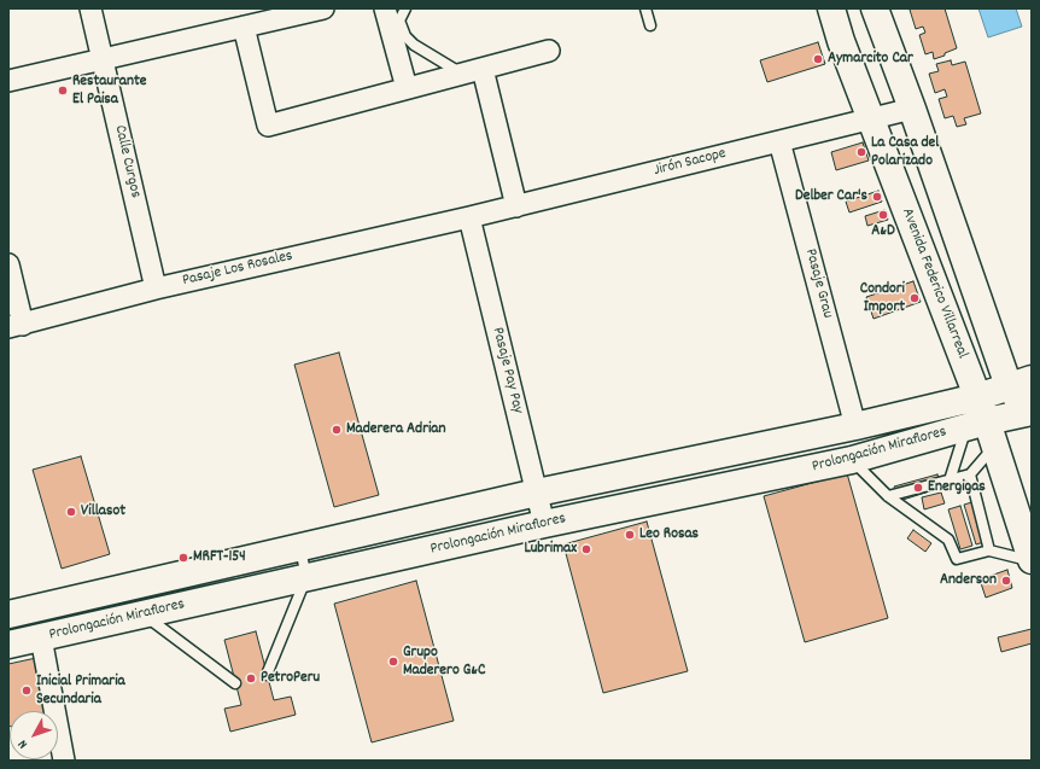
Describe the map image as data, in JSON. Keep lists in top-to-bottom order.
{
  "streets": {
    "main road": ["Avenida Federico Villarreal", "Prolongación Miraflores"],
    "street": [
      "Calle Curgos",
      "Jirón Sacope",
      "Pasaje Los Rosales",
      "Pasaje Grau",
      "Pasaje Pay Pay"
    ]
  },
  "crossings": [
    ["Calle Curgos", "Pasaje Los Rosales"],
    ["Jirón Sacope", "Pasaje Los Rosales"],
    ["Jirón Sacope", "Pasaje Grau"],
    ["Jirón Sacope", "Avenida Federico Villarreal"],
    ["Jirón Sacope", "Pasaje Pay Pay"],
    ["Pasaje Los Rosales", "Pasaje Pay Pay"],
    ["Pasaje Grau", "Prolongación Miraflores"],
    ["Avenida Federico Villarreal", "Prolongación Miraflores"],
    ["Pasaje Pay Pay", "Prolongación Miraflores"]
  ],
  "places": [
    "Aymarcito Car",
    "Restaurante El Paisa",
    "La Casa del Polarizado",
    "Delber Car's",
    "A&D",
    "Condori Import",
    "Maderera Adrian",
    "Energigas",
    "Villasot",
    "Leo Rosas",
    "Lubrimax",
    "MRFT-154",
    "Anderson",
    "Grupo Maderero G&C",
    "PetroPeru",
    "Inicial Primaria Secundaria"
  ],
  "north": "bottom left"
}
